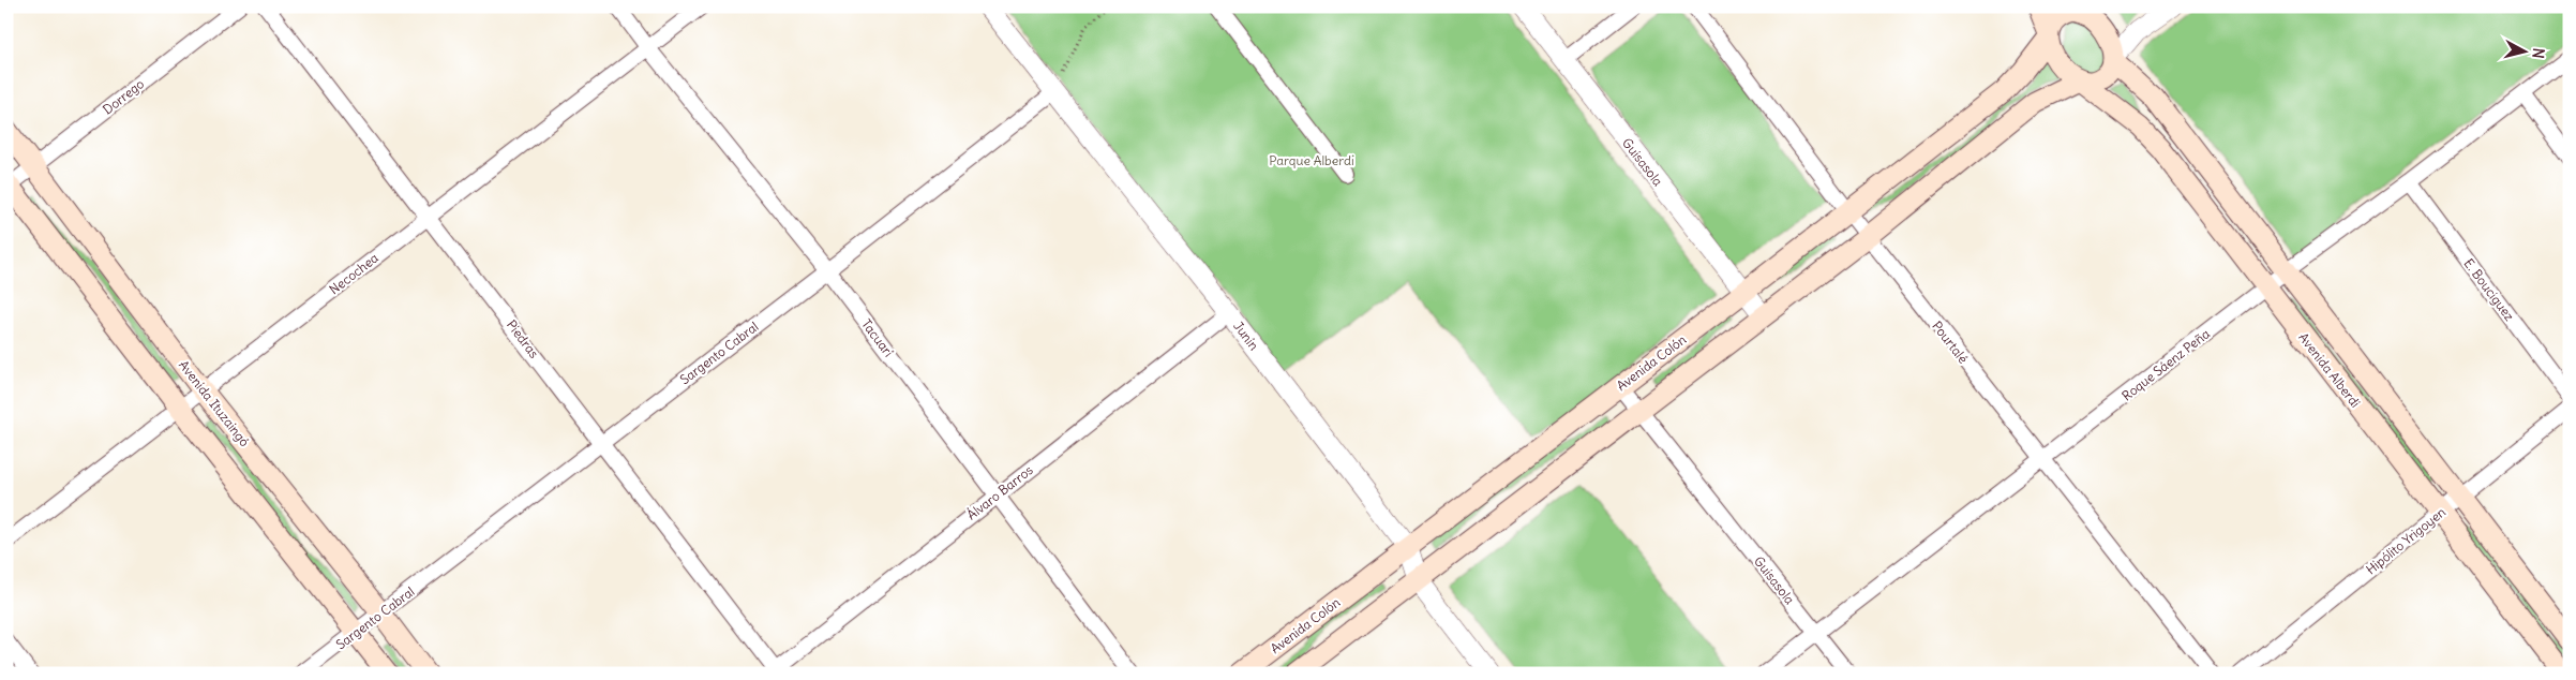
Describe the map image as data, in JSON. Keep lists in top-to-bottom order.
{
  "streets": {
    "main road": ["Avenida Colón", "Avenida Alberdi", "Avenida Ituzaingó"],
    "street": [
      "Dorrego",
      "Guisasola",
      "Necochea",
      "E. Bouciguez",
      "Junín",
      "Tacuarí",
      "Piedras",
      "Pourtalé",
      "Sargento Cabral",
      "Roque Sáenz Peña",
      "Álvaro Barros",
      "Hipólito Yrigoyen"
    ]
  },
  "crossings": [
    ["Dorrego", "Avenida Ituzaingó"],
    ["Guisasola", "Avenida Colón"],
    ["Guisasola", "Roque Sáenz Peña"],
    ["Necochea", "Tacuarí"],
    ["Necochea", "Piedras"],
    ["Necochea", "Avenida Ituzaingó"],
    ["E. Bouciguez", "Roque Sáenz Peña"],
    ["Junín", "Sargento Cabral"],
    ["Junín", "Avenida Colón"],
    ["Junín", "Álvaro Barros"],
    ["Tacuarí", "Sargento Cabral"],
    ["Tacuarí", "Álvaro Barros"],
    ["Piedras", "Sargento Cabral"],
    ["Piedras", "Álvaro Barros"],
    ["Pourtalé", "Avenida Colón"],
    ["Pourtalé", "Roque Sáenz Peña"],
    ["Sargento Cabral", "Avenida Ituzaingó"],
    ["Avenida Colón", "Avenida Alberdi"],
    ["Roque Sáenz Peña", "Avenida Alberdi"],
    ["Avenida Alberdi", "Hipólito Yrigoyen"]
  ],
  "parks": ["Parque Alberdi"],
  "north": "right"
}
